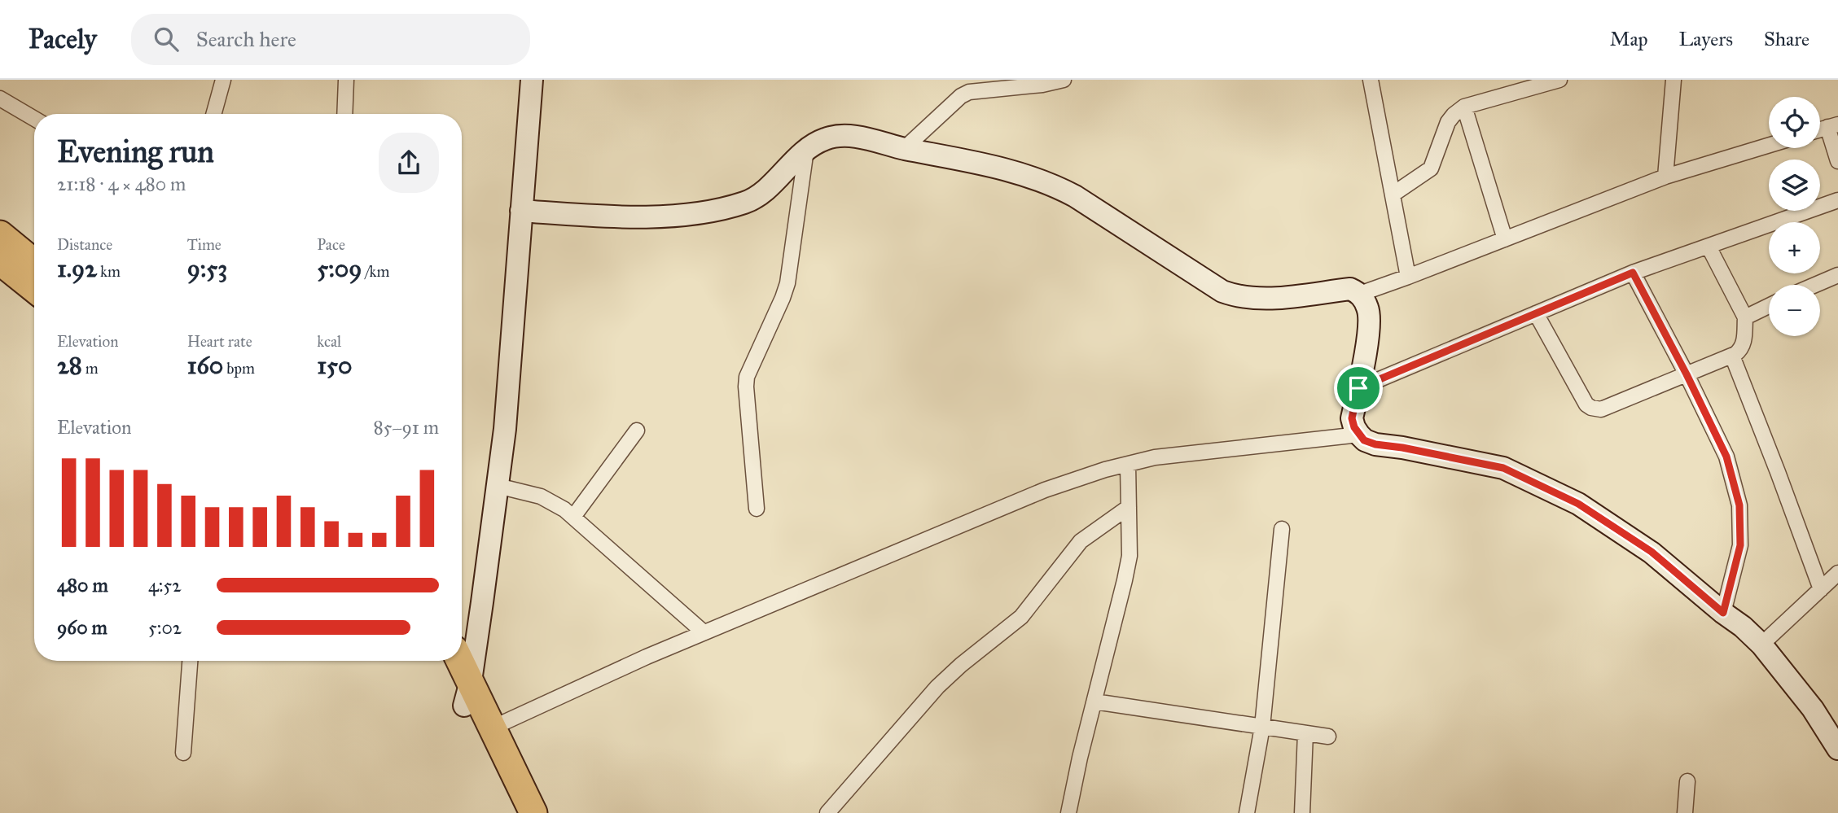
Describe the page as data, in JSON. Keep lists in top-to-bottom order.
{
  "page": {
    "header": "Pacely",
    "search": "Search here",
    "nav": ["Map", "Layers", "Share"],
    "map_buttons": ["+", "−"],
    "heading": ["Evening run", "21:18 · 4 × 480 m"],
    "stats": [
      ["Distance", "1.92 km"],
      ["Time", "9:53"],
      ["Pace", "5:09 /km"],
      ["Elevation", "28 m"],
      ["Heart rate", "160 bpm"],
      ["kcal", "150"]
    ],
    "chart": ["Elevation", "85–91 m"],
    "list": [
      {
        "name": "480 m",
        "note": "4:52"
      },
      {
        "name": "960 m",
        "note": "5:02"
      }
    ]
  }
}
